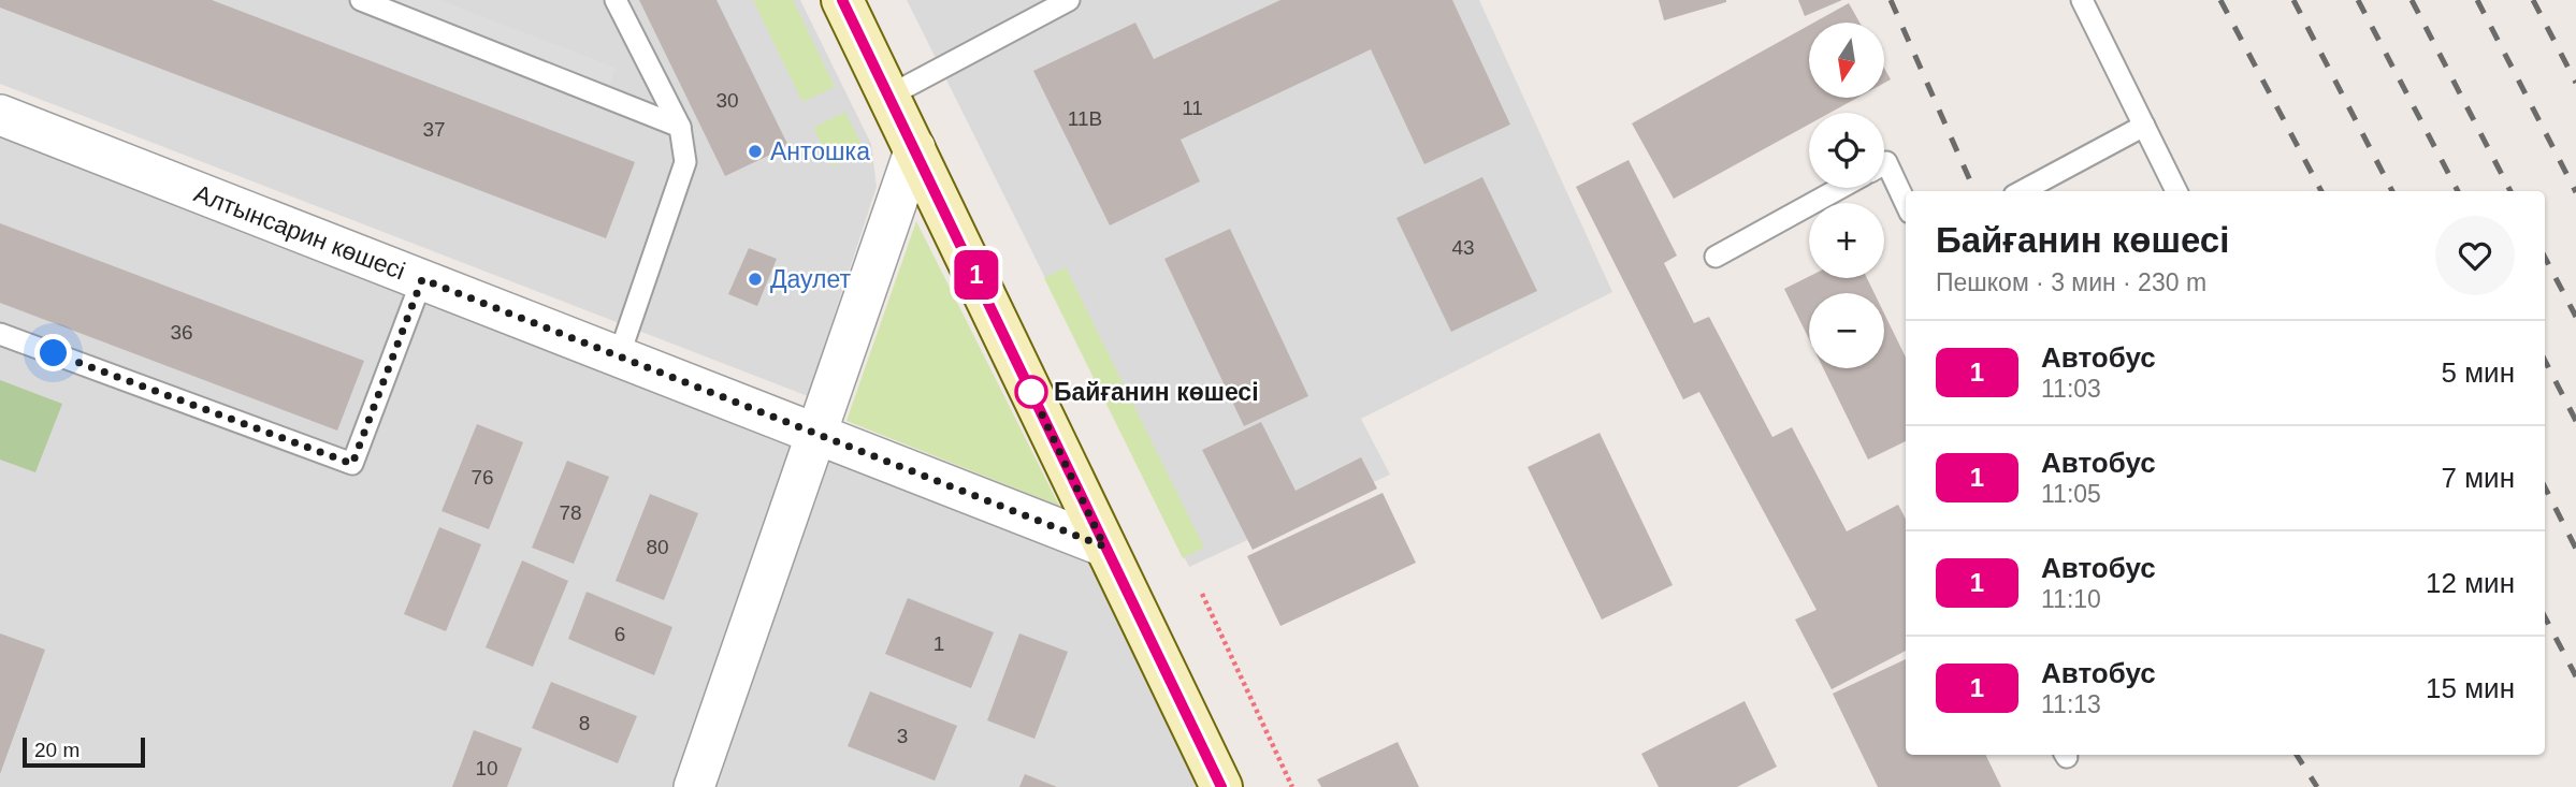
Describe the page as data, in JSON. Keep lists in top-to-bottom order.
{
  "streets": {
    "street": ["Алтынсарин көшесі"]
  },
  "places": ["Антошка", "Даулет", "Байғанин көшесі"],
  "lines": ["bus line 1"],
  "house_numbers": [
    "30",
    "11",
    "11В",
    "37",
    "43",
    "36",
    "76",
    "78",
    "80",
    "6",
    "1",
    "8",
    "3",
    "10"
  ],
  "scale_bar": "20 m",
  "north": "bottom",
  "page": {
    "on_map": "1",
    "map_buttons": ["+", "−"],
    "heading": ["Байғанин көшесі", "Пешком · 3 мин · 230 m"],
    "list": [
      {
        "mark": "1",
        "name": "Автобус",
        "note": "11:03",
        "value": "5 мин"
      },
      {
        "mark": "1",
        "name": "Автобус",
        "note": "11:05",
        "value": "7 мин"
      },
      {
        "mark": "1",
        "name": "Автобус",
        "note": "11:10",
        "value": "12 мин"
      },
      {
        "mark": "1",
        "name": "Автобус",
        "note": "11:13",
        "value": "15 мин"
      }
    ],
    "scale": "20 m"
  }
}
